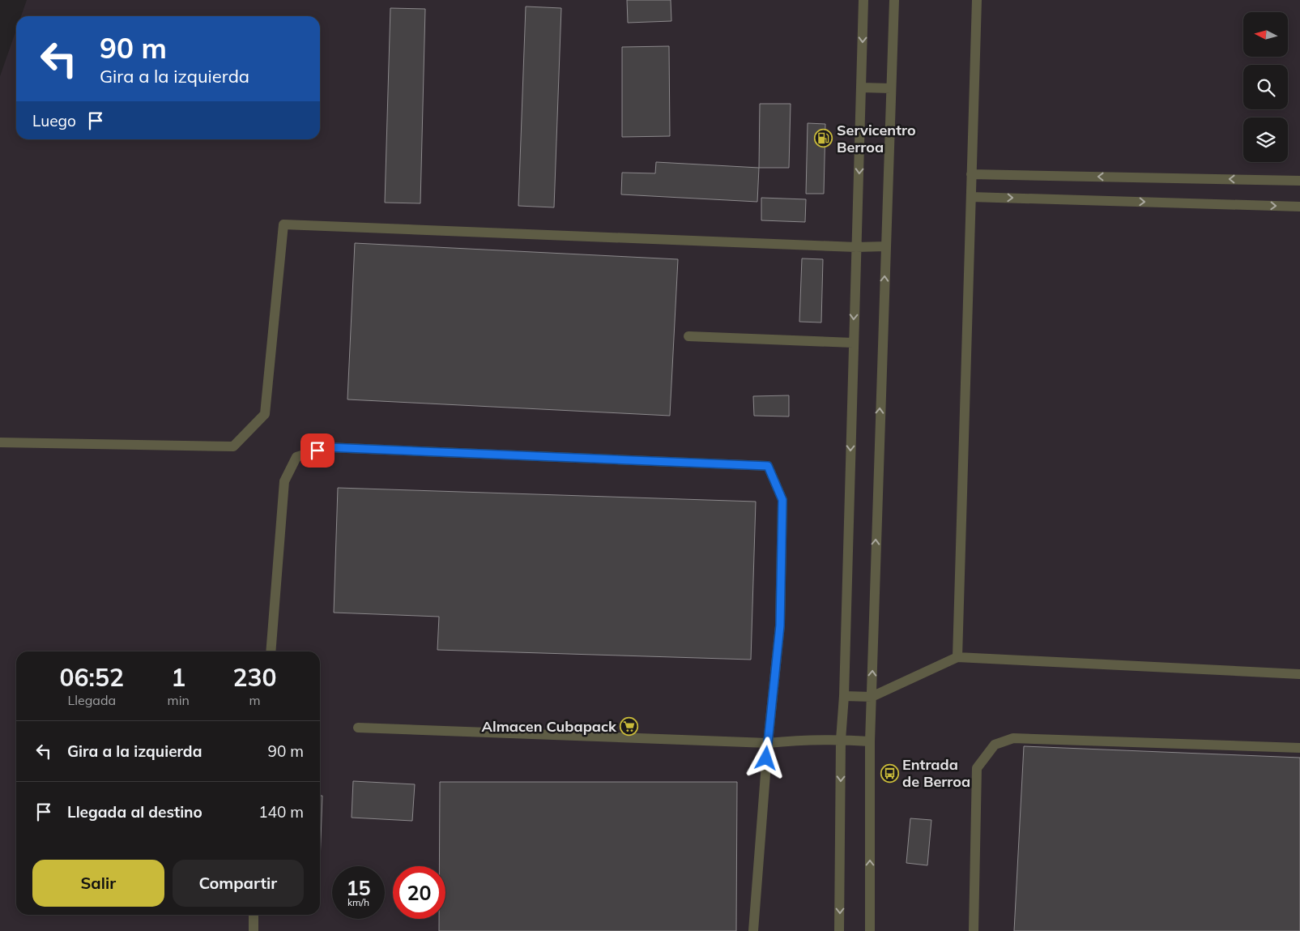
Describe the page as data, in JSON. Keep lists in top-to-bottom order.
{
  "places": {
    "fuel station": ["Servicentro Berroa"],
    "supermarket": ["Almacen Cubapack"],
    "bus stop": ["Entrada de Berroa"]
  },
  "north": "left",
  "page": {
    "turn": ["90 m", "Gira a la izquierda"],
    "then": "Luego",
    "eta": [
      "06:52",
      "Llegada",
      "1",
      "min",
      "230",
      "m"
    ],
    "list": [
      {
        "name": "Gira a la izquierda",
        "value": "90 m"
      },
      {
        "name": "Llegada al destino",
        "value": "140 m"
      }
    ],
    "buttons": ["Salir", "Compartir"],
    "speed": "15 km/h",
    "limit": "20"
  }
}
